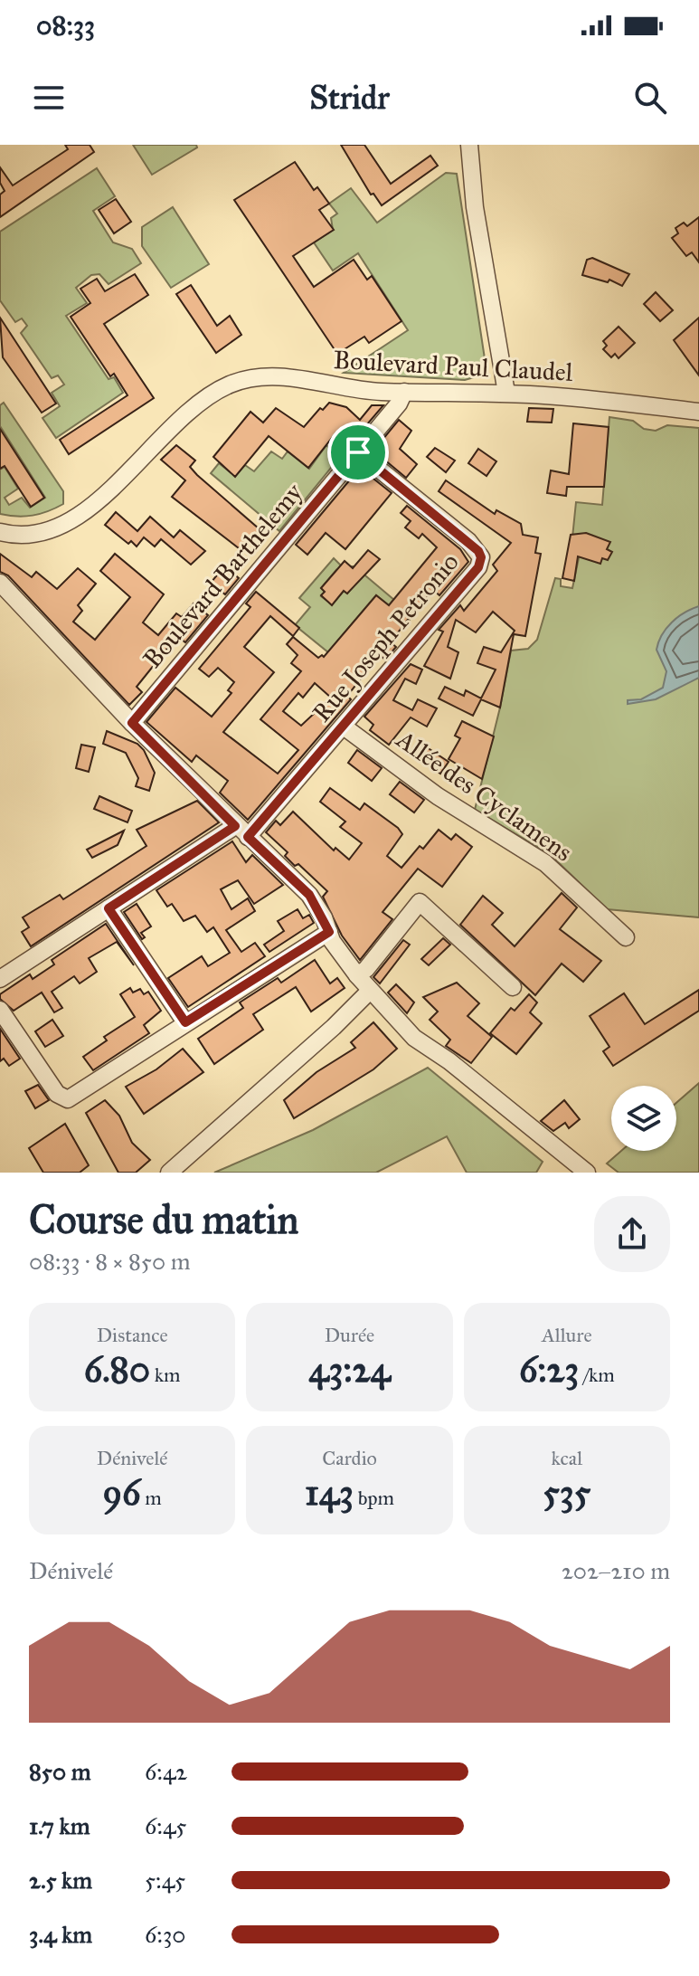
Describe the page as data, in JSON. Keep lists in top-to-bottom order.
{
  "streets": {
    "street": [
      "Boulevard Paul Claudel",
      "Boulevard Barthelemy",
      "Rue Joseph Petronio",
      "Allée des Cyclamens"
    ]
  },
  "crossings": [
    ["Boulevard Paul Claudel", "Boulevard Barthelemy"],
    ["Boulevard Barthelemy", "Rue Joseph Petronio"],
    ["Rue Joseph Petronio", "Allée des Cyclamens"]
  ],
  "page": {
    "status": "08:33",
    "header": "Stridr",
    "heading": ["Course du matin", "08:33 · 8 × 850 m"],
    "stats": [
      ["Distance", "6.80 km"],
      ["Durée", "43:24"],
      ["Allure", "6:23 /km"],
      ["Dénivelé", "96 m"],
      ["Cardio", "143 bpm"],
      ["kcal", "535"]
    ],
    "chart": ["Dénivelé", "202–210 m"],
    "list": [
      {
        "name": "850 m",
        "note": "6:42"
      },
      {
        "name": "1.7 km",
        "note": "6:45"
      },
      {
        "name": "2.5 km",
        "note": "5:45"
      },
      {
        "name": "3.4 km",
        "note": "6:30"
      }
    ]
  }
}
